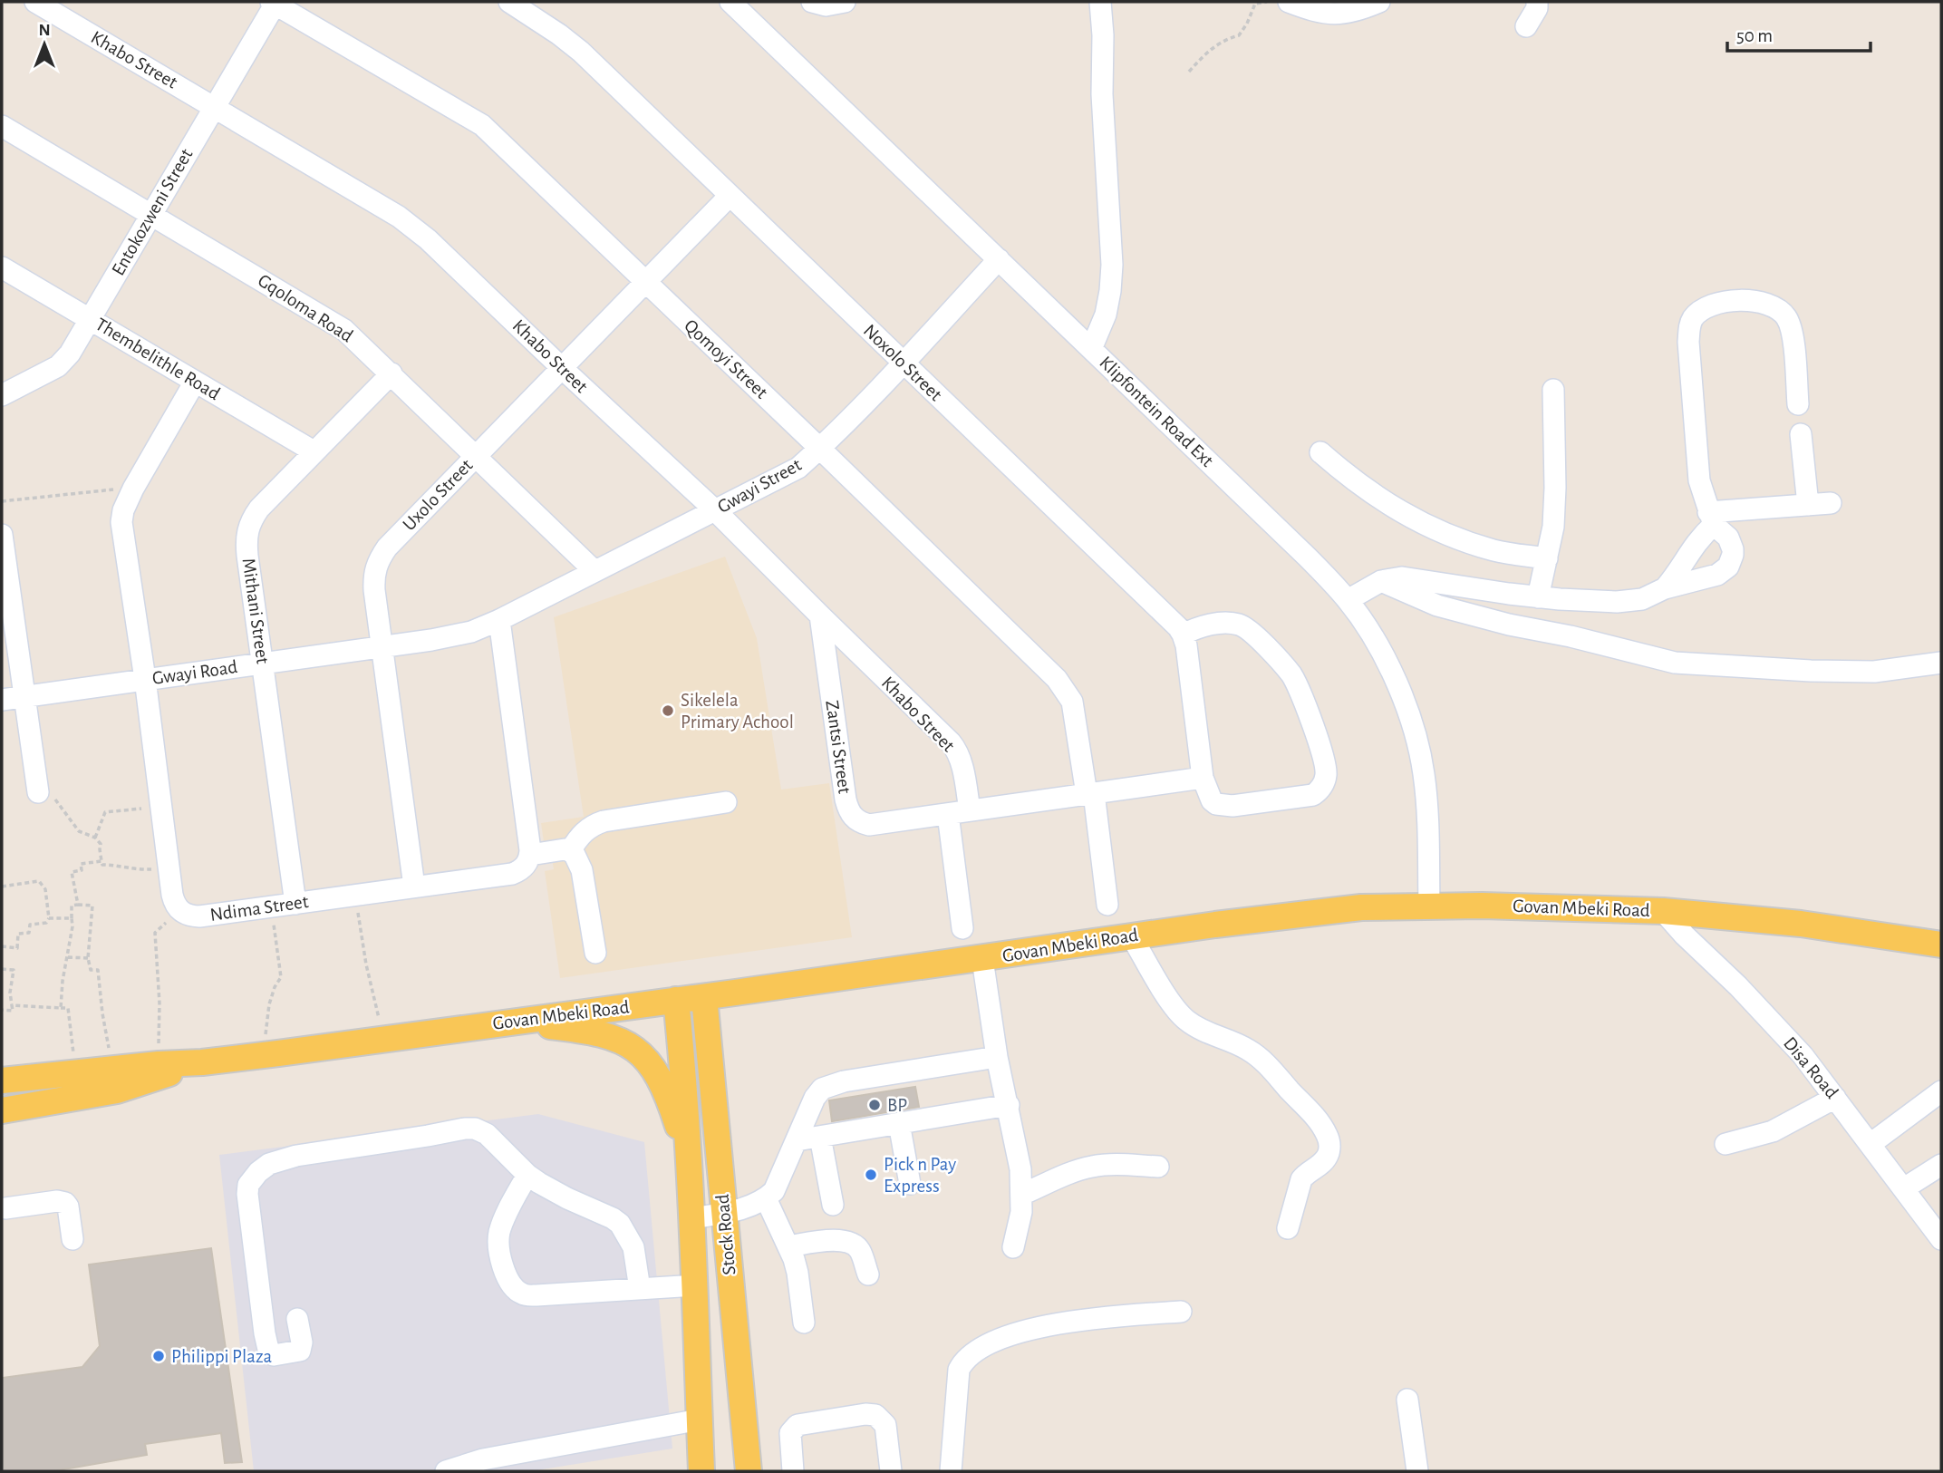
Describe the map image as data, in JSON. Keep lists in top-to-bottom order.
{
  "streets": {
    "main road": ["Govan Mbeki Road", "Stock Road"],
    "street": [
      "Khabo Street",
      "Entokozweni Street",
      "Gqoloma Road",
      "Thembelithle Road",
      "Qomoyi Street",
      "Noxolo Street",
      "Klipfontein Road Ext",
      "Gwayi Street",
      "Uxolo Street",
      "Mithani Street",
      "Gwayi Road",
      "Zantsi Street",
      "Ndima Street",
      "Disa Road"
    ]
  },
  "crossings": [
    ["Khabo Street", "Entokozweni Street"],
    ["Khabo Street", "Gwayi Street"],
    ["Khabo Street", "Uxolo Street"],
    ["Khabo Street", "Zantsi Street"],
    ["Entokozweni Street", "Gqoloma Road"],
    ["Entokozweni Street", "Thembelithle Road"],
    ["Entokozweni Street", "Qomoyi Street"],
    ["Gqoloma Road", "Gwayi Street"],
    ["Gqoloma Road", "Uxolo Street"],
    ["Gqoloma Road", "Mithani Street"],
    ["Thembelithle Road", "Mithani Street"],
    ["Qomoyi Street", "Gwayi Street"],
    ["Qomoyi Street", "Uxolo Street"],
    ["Qomoyi Street", "Zantsi Street"],
    ["Noxolo Street", "Gwayi Street"],
    ["Noxolo Street", "Uxolo Street"],
    ["Klipfontein Road Ext", "Gwayi Street"],
    ["Klipfontein Road Ext", "Govan Mbeki Road"],
    ["Gwayi Street", "Gwayi Road"],
    ["Uxolo Street", "Gwayi Road"],
    ["Uxolo Street", "Ndima Street"],
    ["Mithani Street", "Gwayi Road"],
    ["Mithani Street", "Ndima Street"],
    ["Govan Mbeki Road", "Disa Road"],
    ["Govan Mbeki Road", "Stock Road"]
  ],
  "places": [
    "Sikelela Primary Achool",
    "BP",
    "Pick n Pay Express",
    "Philippi Plaza"
  ],
  "scale_bar": "50 m",
  "north": "top"
}
